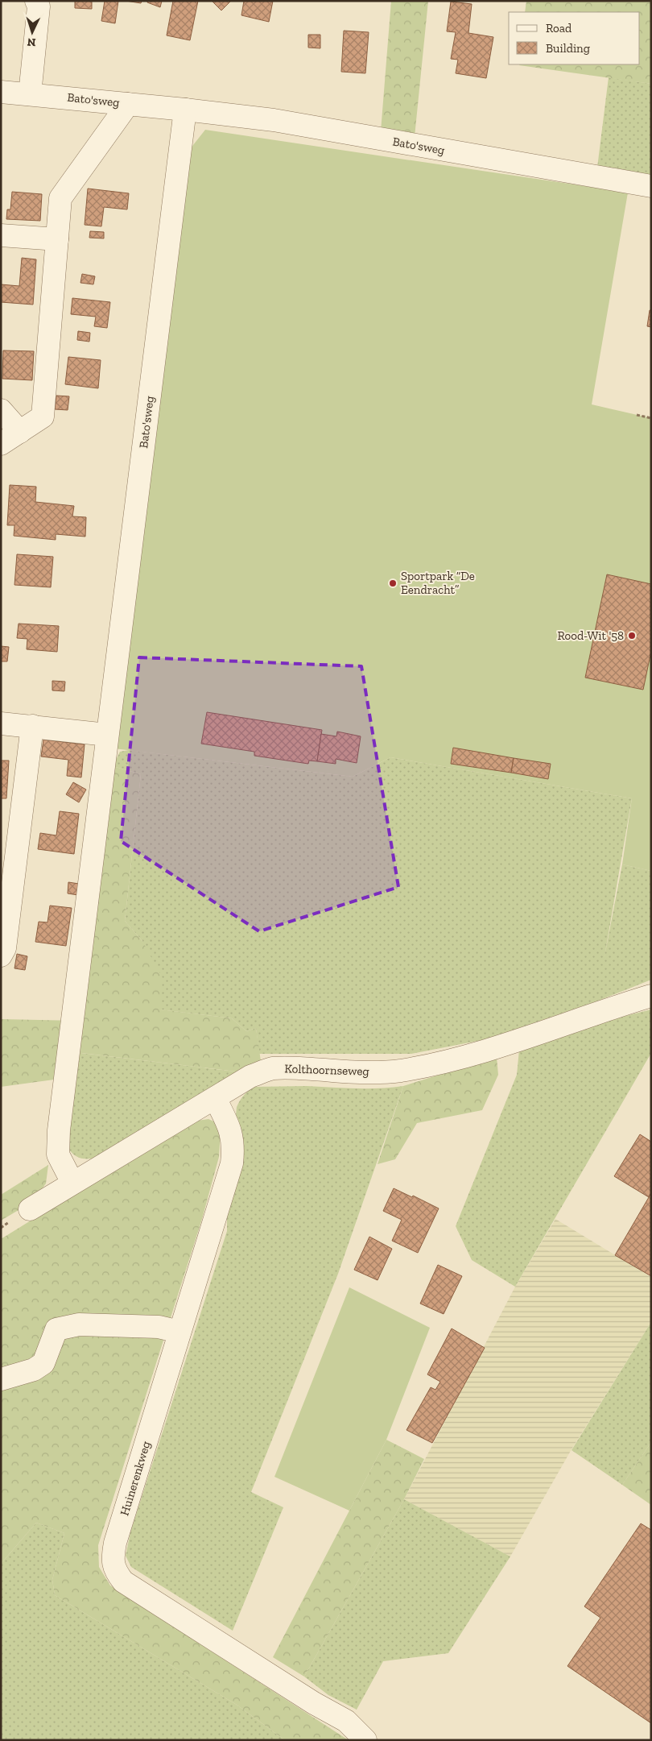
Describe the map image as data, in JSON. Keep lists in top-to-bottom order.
{
  "streets": {
    "street": ["Bato'sweg", "Kolthoornseweg", "Huinerenkweg"]
  },
  "crossings": [
    ["Bato'sweg", "Kolthoornseweg"],
    ["Kolthoornseweg", "Huinerenkweg"]
  ],
  "places": ["Sportpark “De Eendracht”", "Rood-Wit '58"],
  "legend": ["Road", "Building"],
  "north": "bottom"
}
